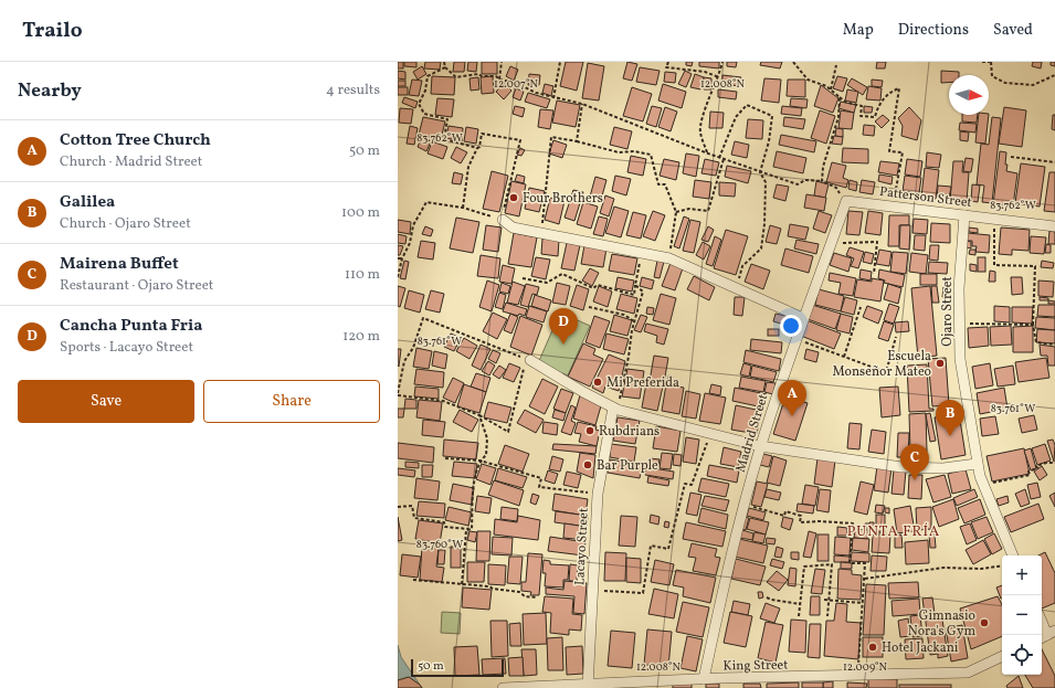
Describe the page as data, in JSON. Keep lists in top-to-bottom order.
{
  "streets": {
    "street": [
      "Patterson Street",
      "Ojaro Street",
      "Madrid Street",
      "Lacayo Street",
      "King Street"
    ]
  },
  "crossings": [
    ["Patterson Street", "Ojaro Street"],
    ["Patterson Street", "Madrid Street"],
    ["Madrid Street", "King Street"],
    ["Lacayo Street", "King Street"]
  ],
  "districts": ["PUNTA FRÍA"],
  "places": [
    "Four Brothers",
    "Escuela Monseñor Mateo",
    "Mi Preferida",
    "Rubdrians",
    "Bar Purple",
    "Gimnasio Nora's Gym",
    "Hotel Jackani"
  ],
  "scale_bar": "50 m",
  "north": "right",
  "page": {
    "header": "Trailo",
    "nav": ["Map", "Directions", "Saved"],
    "heading": ["Nearby", "4 results"],
    "list": [
      {
        "mark": "A",
        "name": "Cotton Tree Church",
        "note": "Church · Madrid Street",
        "value": "50 m"
      },
      {
        "mark": "B",
        "name": "Galilea",
        "note": "Church · Ojaro Street",
        "value": "100 m"
      },
      {
        "mark": "C",
        "name": "Mairena Buffet",
        "note": "Restaurant · Ojaro Street",
        "value": "110 m"
      },
      {
        "mark": "D",
        "name": "Cancha Punta Fria",
        "note": "Sports · Lacayo Street",
        "value": "120 m"
      }
    ],
    "pins": [
      "D",
      "A",
      "B",
      "C"
    ],
    "buttons": ["Save", "Share"],
    "map_buttons": ["+", "−"],
    "scale": "50 m"
  },
  "coordinates": [
    "12.007°N",
    "12.008°N",
    "83.762°W",
    "83.761°W",
    "83.760°W",
    "12.009°N"
  ]
}
